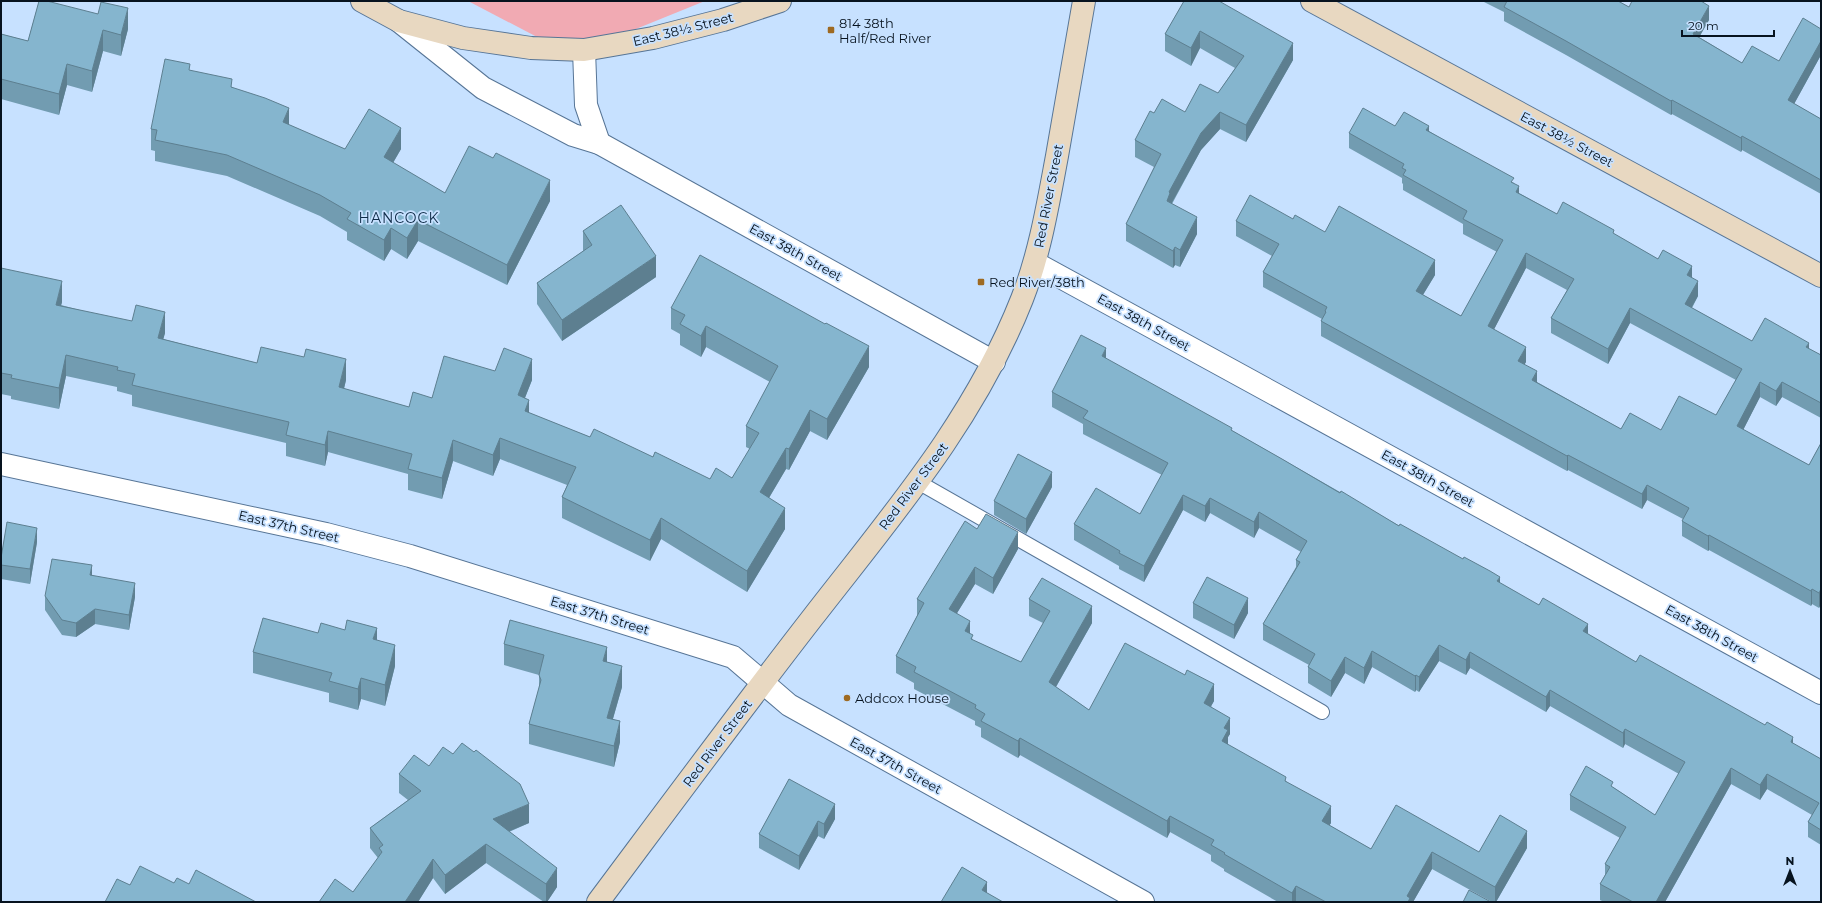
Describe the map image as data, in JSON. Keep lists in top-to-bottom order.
{
  "streets": {
    "main road": ["East 38½ Street", "Red River Street", "East 38th Street"],
    "street": ["East 37th Street"]
  },
  "crossings": [
    ["East 38½ Street", "East 38th Street"],
    ["Red River Street", "East 38th Street"],
    ["Red River Street", "East 37th Street"]
  ],
  "districts": ["HANCOCK"],
  "places": {
    "transit": ["814 38th Half/Red River", "Red River/38th"],
    "other": ["Addcox House"]
  },
  "scale_bar": "20 m",
  "north": "top"
}
